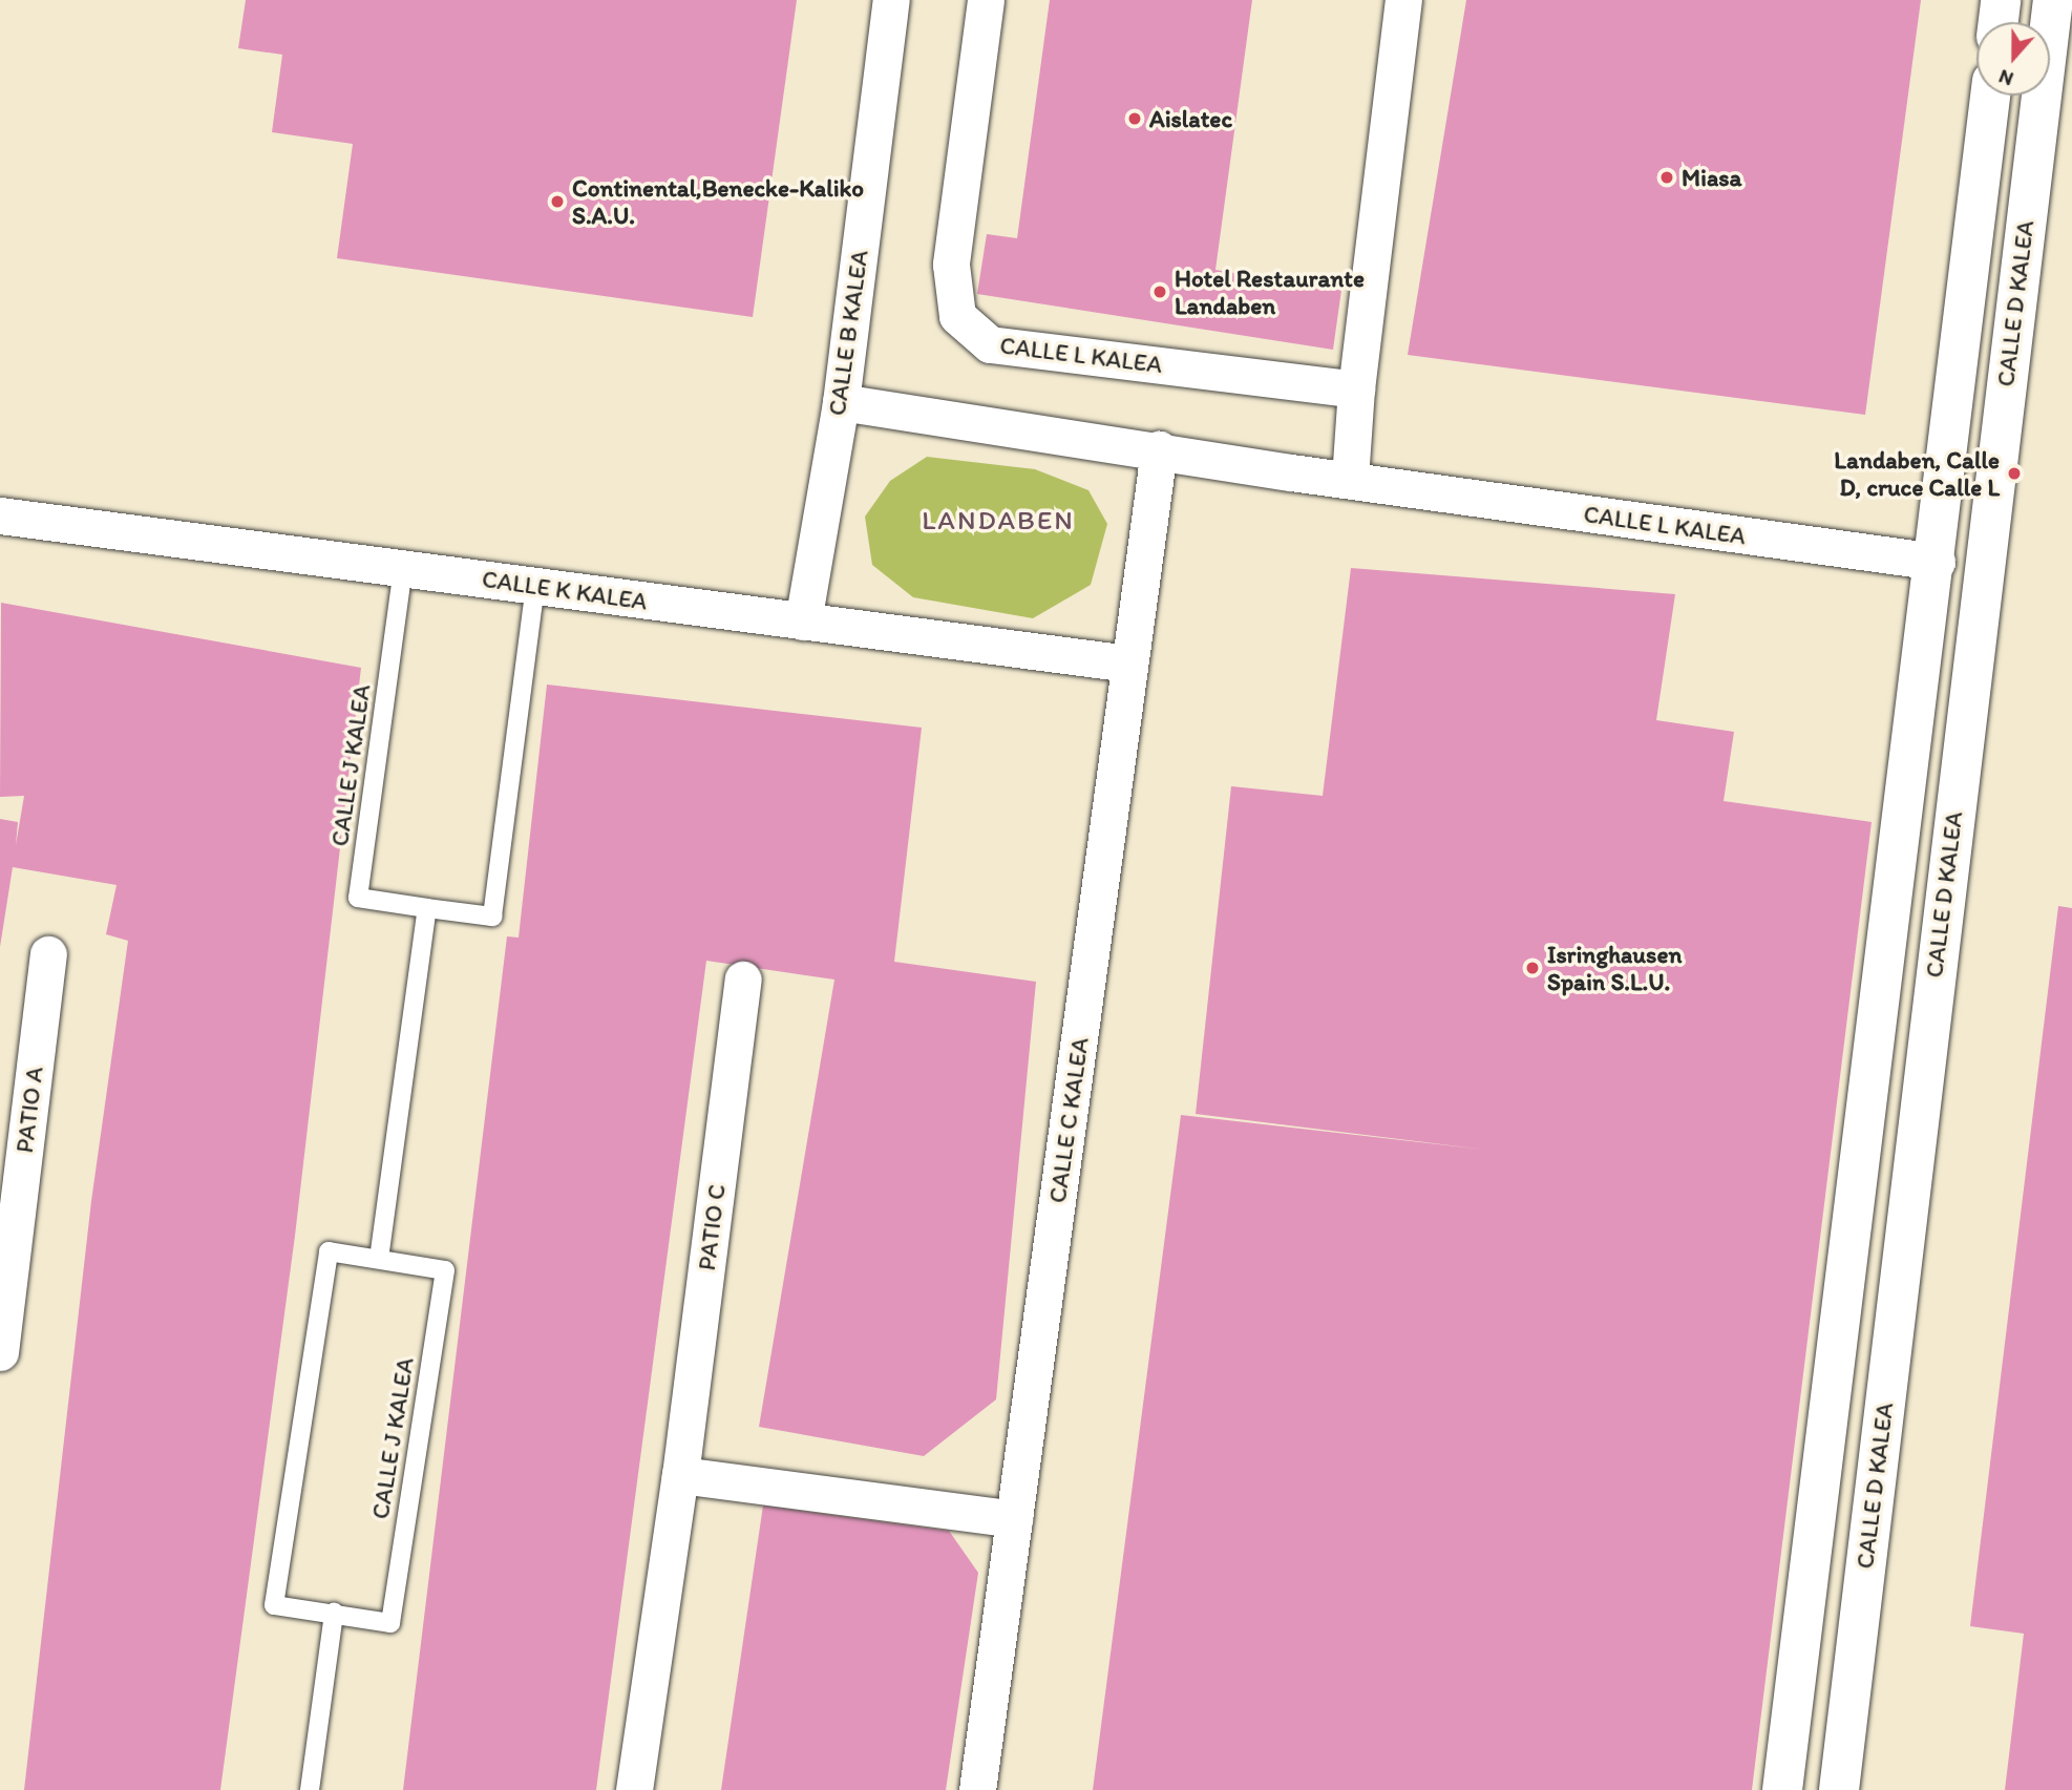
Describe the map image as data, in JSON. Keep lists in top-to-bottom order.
{
  "streets": {
    "street": [
      "CALLE D KALEA",
      "CALLE B KALEA",
      "CALLE L KALEA",
      "CALLE K KALEA",
      "PATIO A",
      "CALLE C KALEA",
      "PATIO C"
    ],
    "lane": ["CALLE J KALEA"]
  },
  "crossings": [
    ["CALLE D KALEA", "CALLE L KALEA"],
    ["CALLE B KALEA", "CALLE L KALEA"],
    ["CALLE B KALEA", "CALLE K KALEA"],
    ["CALLE L KALEA", "CALLE C KALEA"],
    ["CALLE K KALEA", "CALLE J KALEA"],
    ["CALLE K KALEA", "CALLE C KALEA"]
  ],
  "districts": ["LANDABEN"],
  "places": [
    "Aislatec",
    "Miasa",
    "Continental,Benecke-Kaliko S.A.U.",
    "Hotel Restaurante Landaben",
    "Landaben, Calle D, cruce Calle L",
    "Isringhausen Spain S.L.U."
  ],
  "north": "bottom"
}
